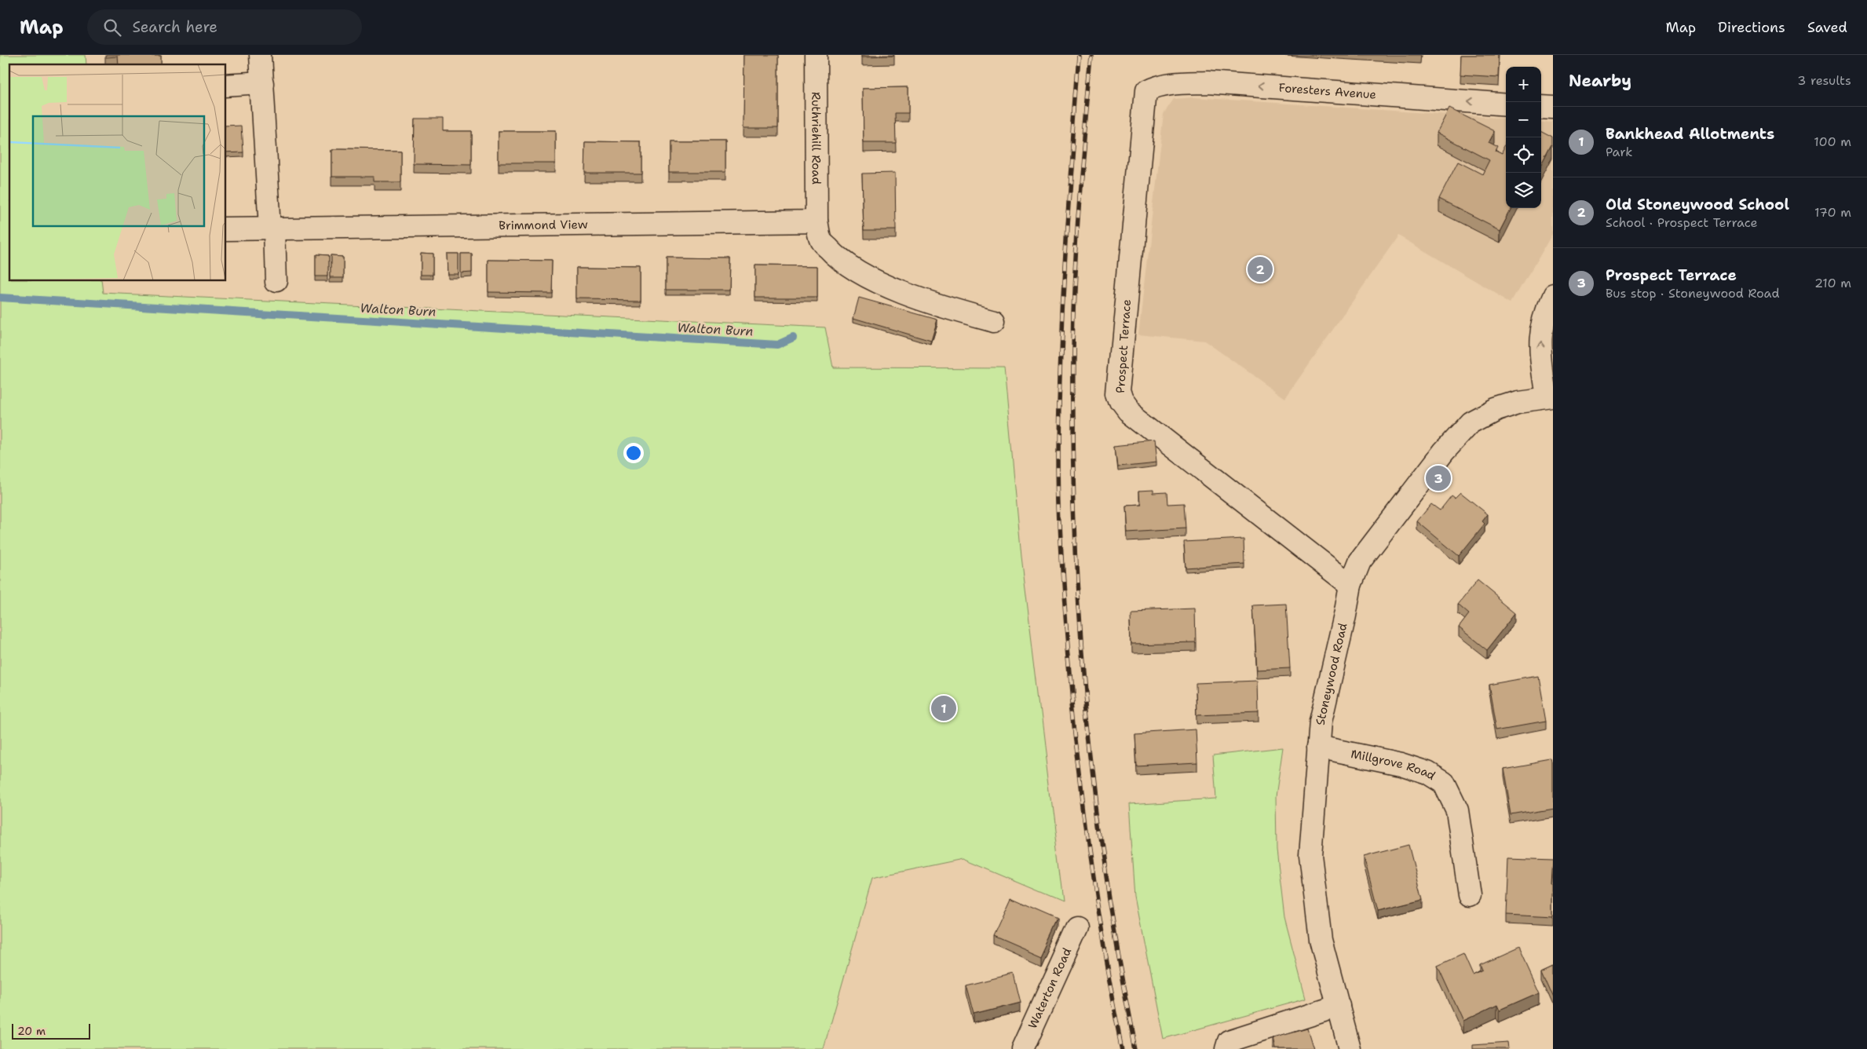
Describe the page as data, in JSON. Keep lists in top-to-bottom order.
{
  "streets": {
    "street": [
      "Foresters Avenue",
      "Ruthriehill Road",
      "Brimmond View",
      "Prospect Terrace",
      "Stoneywood Road",
      "Millgrove Road",
      "Waterton Road"
    ]
  },
  "crossings": [
    ["Foresters Avenue", "Prospect Terrace"],
    ["Ruthriehill Road", "Brimmond View"],
    ["Prospect Terrace", "Stoneywood Road"],
    ["Stoneywood Road", "Millgrove Road"]
  ],
  "one_way": ["Foresters Avenue"],
  "water": ["Walton Burn"],
  "scale_bar": "20 m",
  "page": {
    "header": "Map",
    "search": "Search here",
    "nav": ["Map", "Directions", "Saved"],
    "heading": ["Nearby", "3 results"],
    "map_buttons": ["+", "−"],
    "list": [
      {
        "mark": "1",
        "name": "Bankhead Allotments",
        "note": "Park",
        "value": "100 m"
      },
      {
        "mark": "2",
        "name": "Old Stoneywood School",
        "note": "School · Prospect Terrace",
        "value": "170 m"
      },
      {
        "mark": "3",
        "name": "Prospect Terrace",
        "note": "Bus stop · Stoneywood Road",
        "value": "210 m"
      }
    ],
    "pins": ["2", "3", "1"],
    "scale": "20 m"
  }
}
